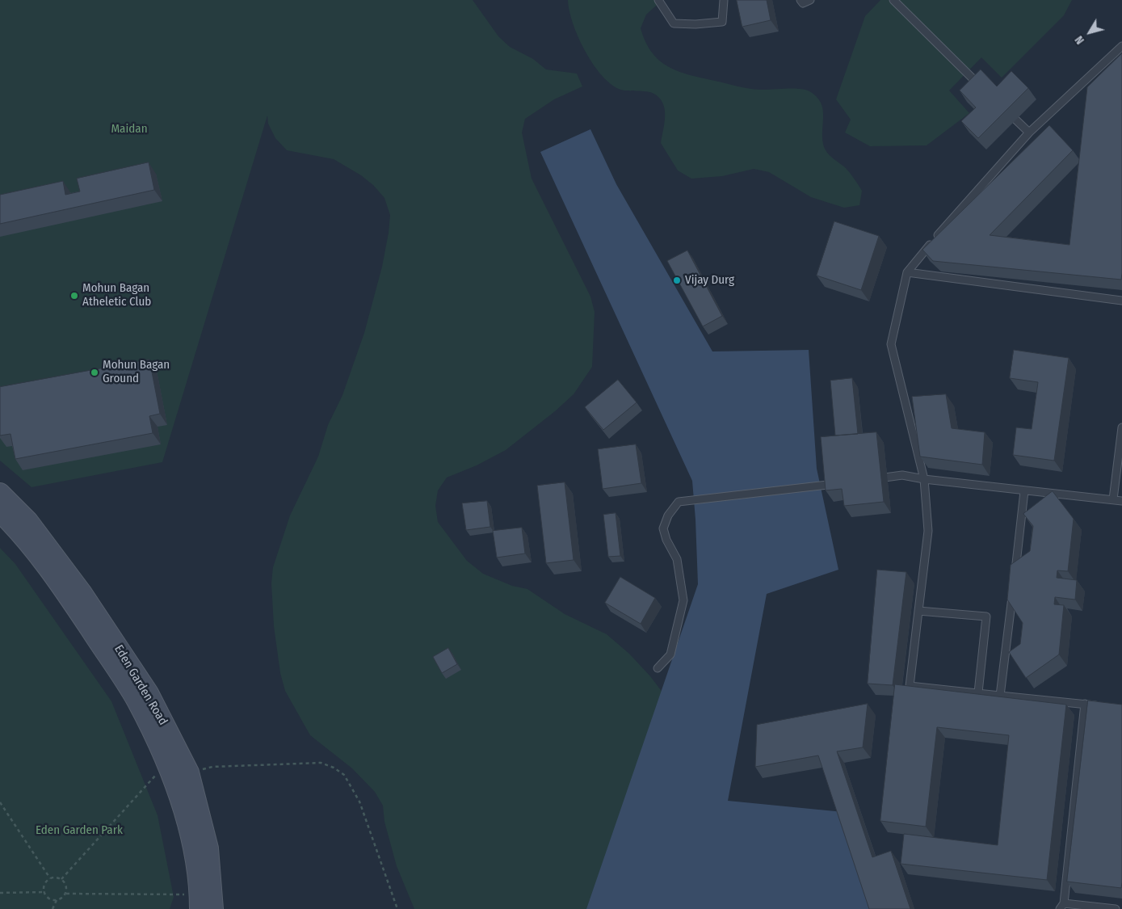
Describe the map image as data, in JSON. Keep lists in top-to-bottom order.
{
  "streets": {
    "main road": ["Eden Garden Road"]
  },
  "parks": ["Maidan", "Eden Garden Park"],
  "places": ["Vijay Durg", "Mohun Bagan Atheletic Club", "Mohun Bagan Ground"],
  "north": "bottom left"
}
